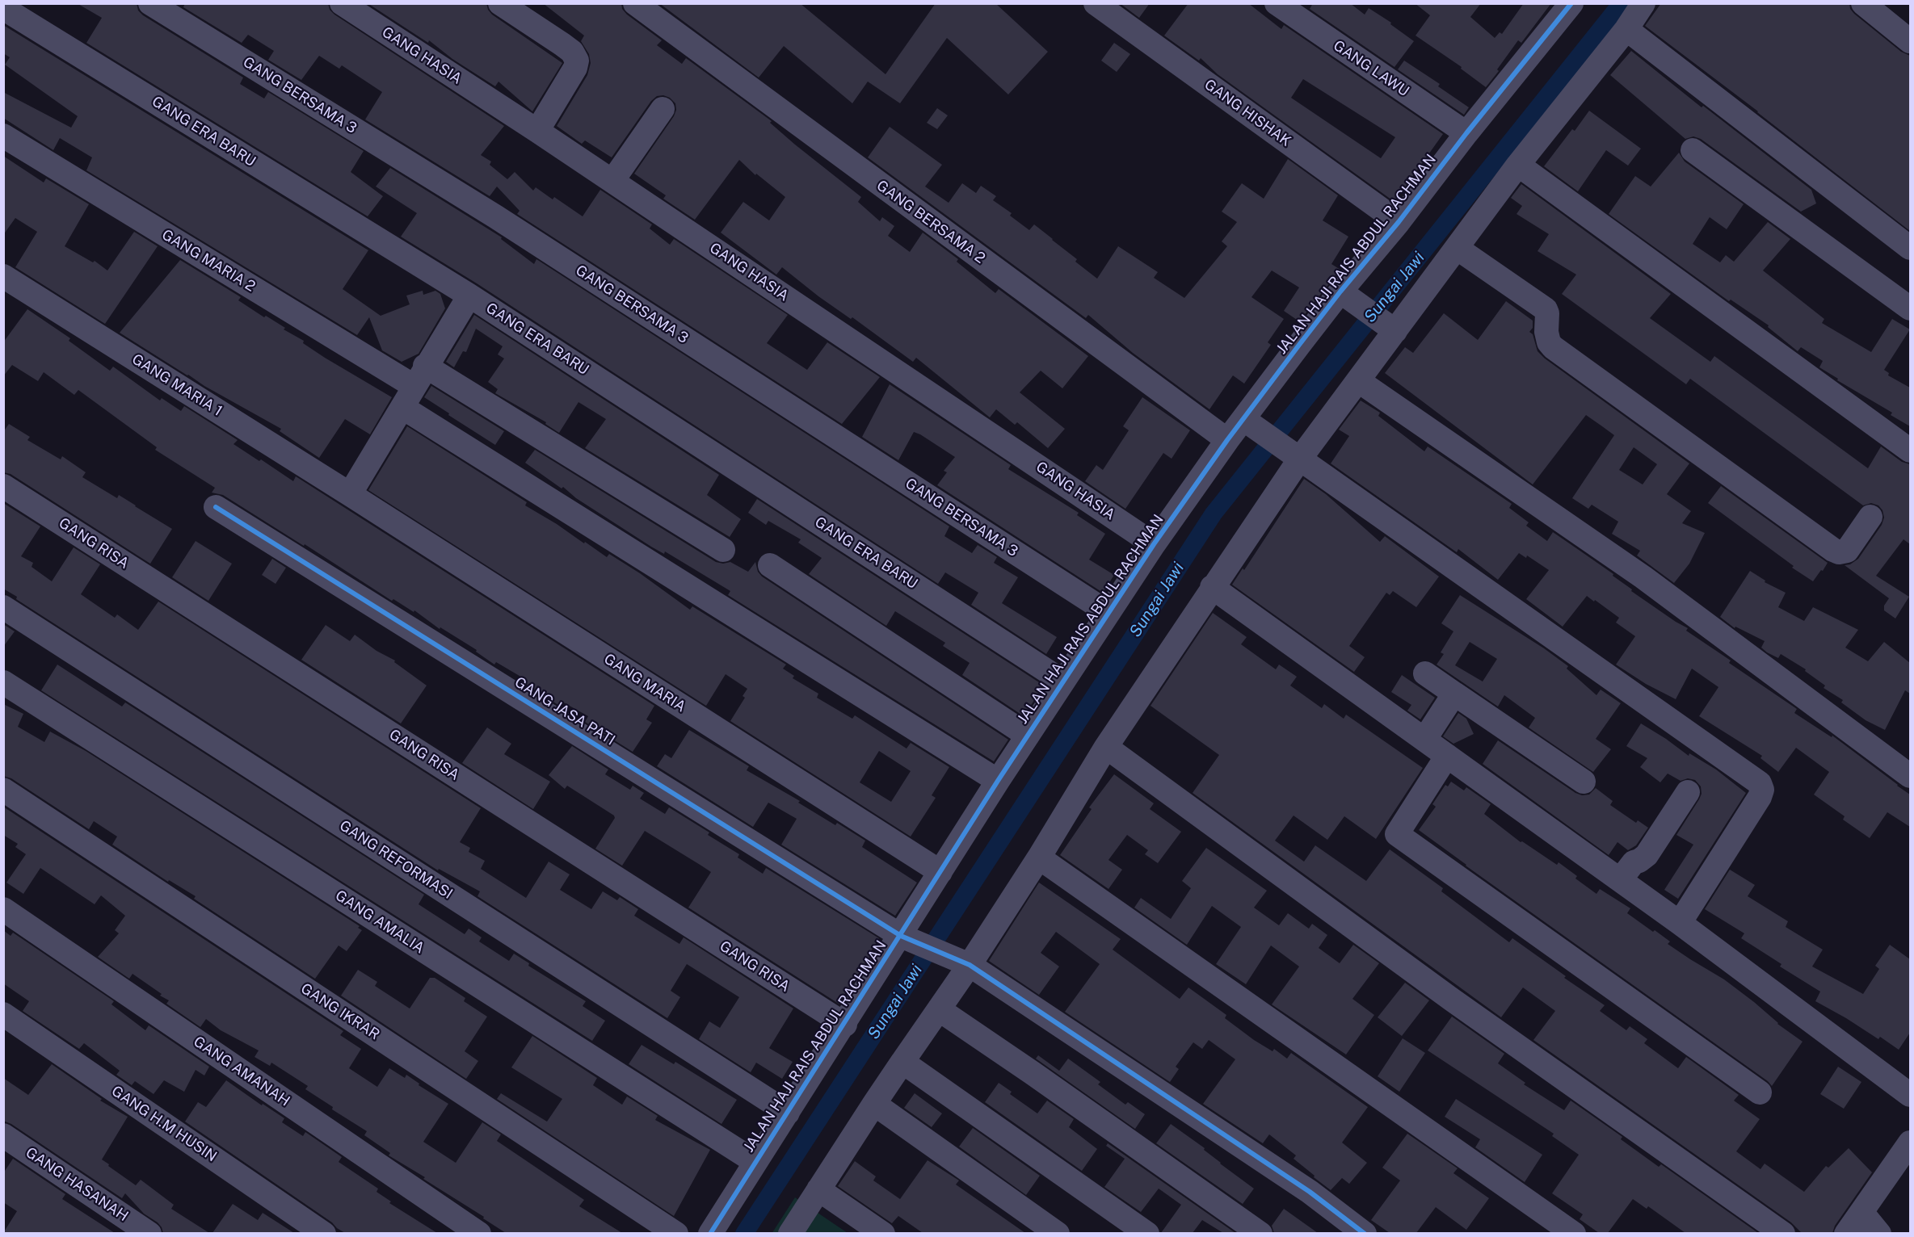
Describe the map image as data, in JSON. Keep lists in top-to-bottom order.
{
  "streets": {
    "street": [
      "GANG HASIA",
      "GANG LAWU",
      "GANG BERSAMA 3",
      "GANG HISHAK",
      "GANG ERA BARU",
      "GANG BERSAMA 2",
      "JALAN HAJI RAIS ABDUL RACHMAN",
      "GANG MARIA 2",
      "GANG MARIA 1",
      "GANG RISA",
      "GANG MARIA",
      "GANG JASA PATI",
      "GANG REFORMASI",
      "GANG AMALIA",
      "GANG IKRAR",
      "GANG AMANAH",
      "GANG H.M HUSIN",
      "GANG HASANAH"
    ]
  },
  "crossings": [
    ["GANG HASIA", "JALAN HAJI RAIS ABDUL RACHMAN"],
    ["GANG LAWU", "JALAN HAJI RAIS ABDUL RACHMAN"],
    ["GANG BERSAMA 3", "JALAN HAJI RAIS ABDUL RACHMAN"],
    ["GANG HISHAK", "JALAN HAJI RAIS ABDUL RACHMAN"],
    ["GANG ERA BARU", "JALAN HAJI RAIS ABDUL RACHMAN"],
    ["GANG BERSAMA 2", "JALAN HAJI RAIS ABDUL RACHMAN"],
    ["JALAN HAJI RAIS ABDUL RACHMAN", "GANG RISA"],
    ["JALAN HAJI RAIS ABDUL RACHMAN", "GANG MARIA"],
    ["JALAN HAJI RAIS ABDUL RACHMAN", "GANG JASA PATI"],
    ["JALAN HAJI RAIS ABDUL RACHMAN", "GANG REFORMASI"],
    ["JALAN HAJI RAIS ABDUL RACHMAN", "GANG AMALIA"],
    ["GANG MARIA 1", "GANG MARIA"]
  ],
  "water": ["Sungai Jawi"]
}
